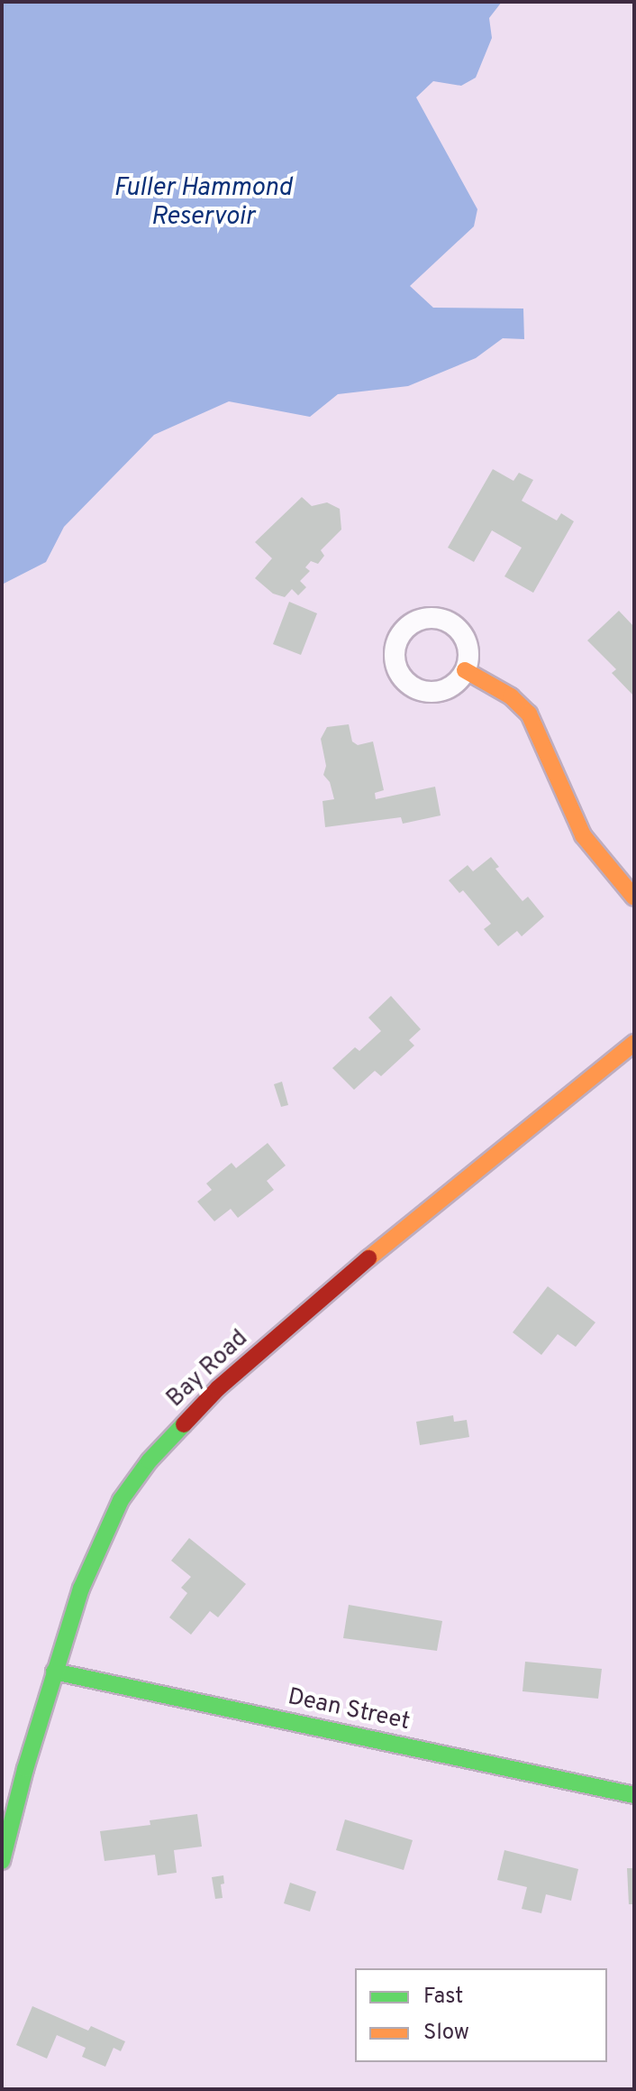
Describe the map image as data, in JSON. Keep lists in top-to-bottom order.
{
  "streets": {
    "main road": ["Bay Road", "Dean Street"]
  },
  "crossings": [
    ["Bay Road", "Dean Street"]
  ],
  "water": ["Fuller Hammond Reservoir"],
  "legend": ["Fast", "Slow"]
}
